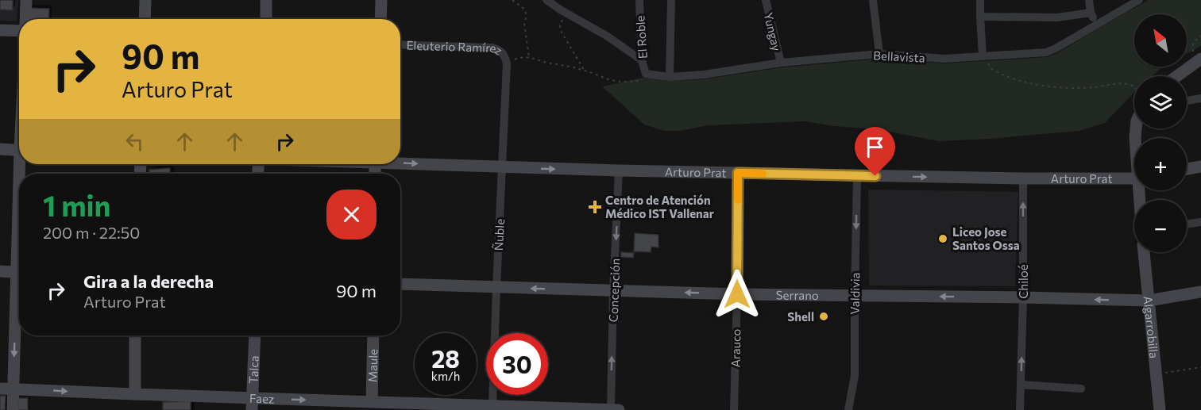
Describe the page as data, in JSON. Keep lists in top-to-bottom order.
{
  "streets": {
    "main road": [
      "Arturo Prat",
      "Serrano",
      "Algarrobilla",
      "Maule",
      "Talca",
      "Faez"
    ],
    "street": [
      "Yungay",
      "El Roble",
      "Eleuterio Ramírez",
      "Bellavista",
      "Ñuble",
      "Chiloé",
      "Concepción",
      "Valdivia",
      "Arauco"
    ]
  },
  "crossings": [
    ["Yungay", "Bellavista"],
    ["El Roble", "Bellavista"],
    ["Eleuterio Ramírez", "Ñuble"],
    ["Arturo Prat", "Ñuble"],
    ["Arturo Prat", "Chiloé"],
    ["Arturo Prat", "Concepción"],
    ["Arturo Prat", "Valdivia"],
    ["Arturo Prat", "Arauco"],
    ["Ñuble", "Serrano"],
    ["Ñuble", "Faez"],
    ["Chiloé", "Serrano"],
    ["Concepción", "Serrano"],
    ["Concepción", "Faez"],
    ["Valdivia", "Serrano"],
    ["Serrano", "Algarrobilla"],
    ["Serrano", "Arauco"],
    ["Maule", "Faez"],
    ["Talca", "Faez"]
  ],
  "one_way": [
    "Arturo Prat",
    "Chiloé",
    "Valdivia",
    "Serrano",
    "Faez"
  ],
  "places": {
    "health": ["Centro de Atención Médico IST Vallenar"],
    "other": ["Liceo Jose Santos Ossa", "Shell"]
  },
  "north": "top left",
  "page": {
    "map_buttons": ["+", "−"],
    "turn": ["90 m", "Arturo Prat"],
    "heading": ["1 min", "200 m · 22:50"],
    "list": [
      {
        "name": "Gira a la derecha",
        "note": "Arturo Prat",
        "value": "90 m"
      }
    ],
    "speed": "28 km/h",
    "limit": "30"
  }
}
